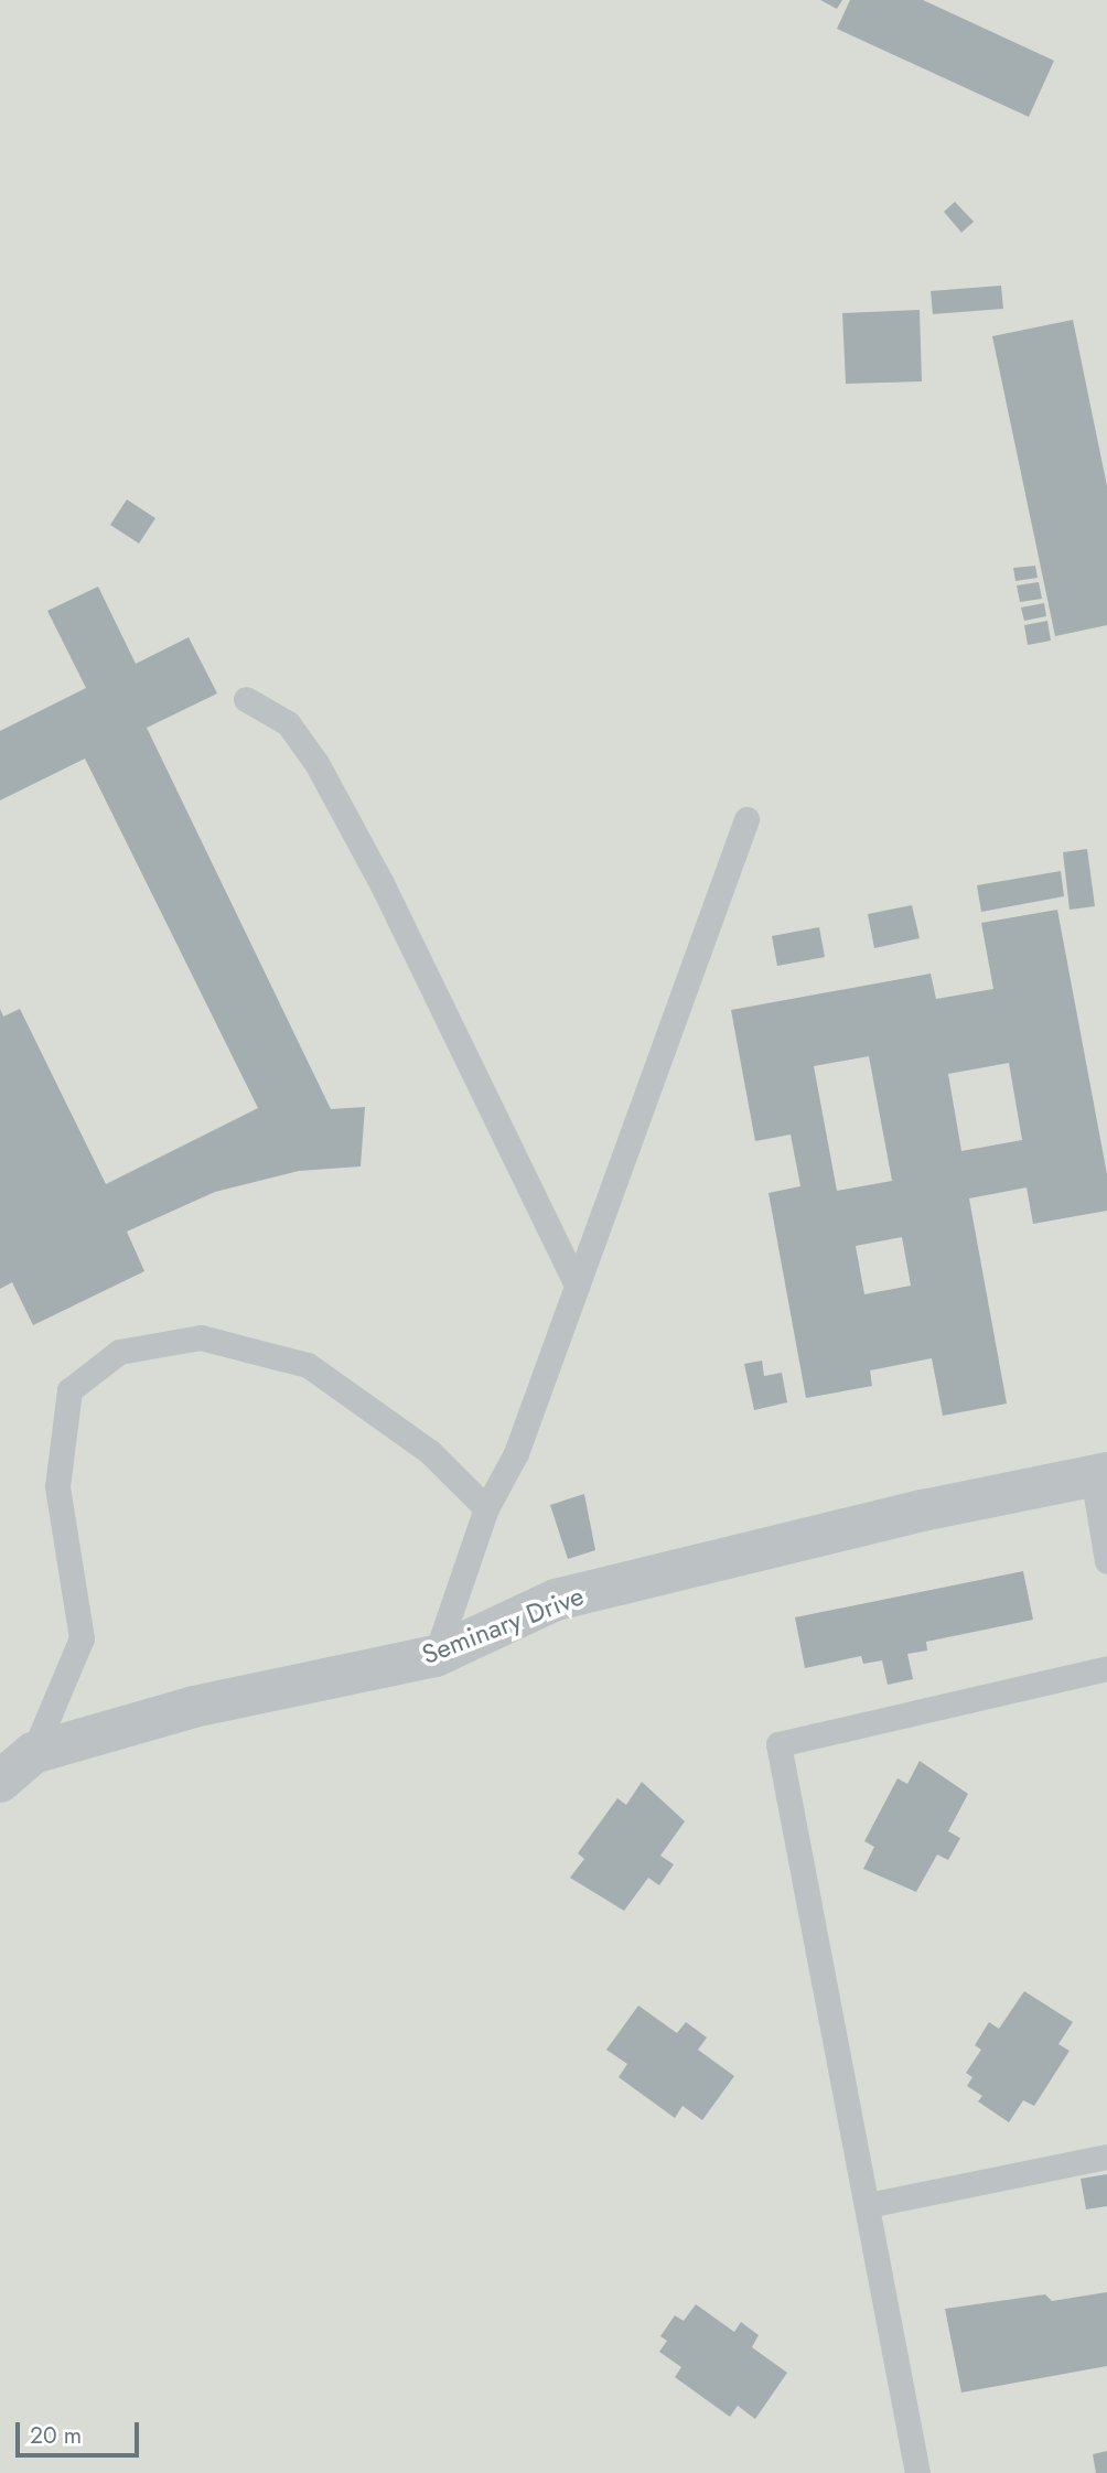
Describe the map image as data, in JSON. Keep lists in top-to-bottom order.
{
  "streets": {
    "street": ["Seminary Drive"]
  },
  "scale_bar": "20 m"
}
